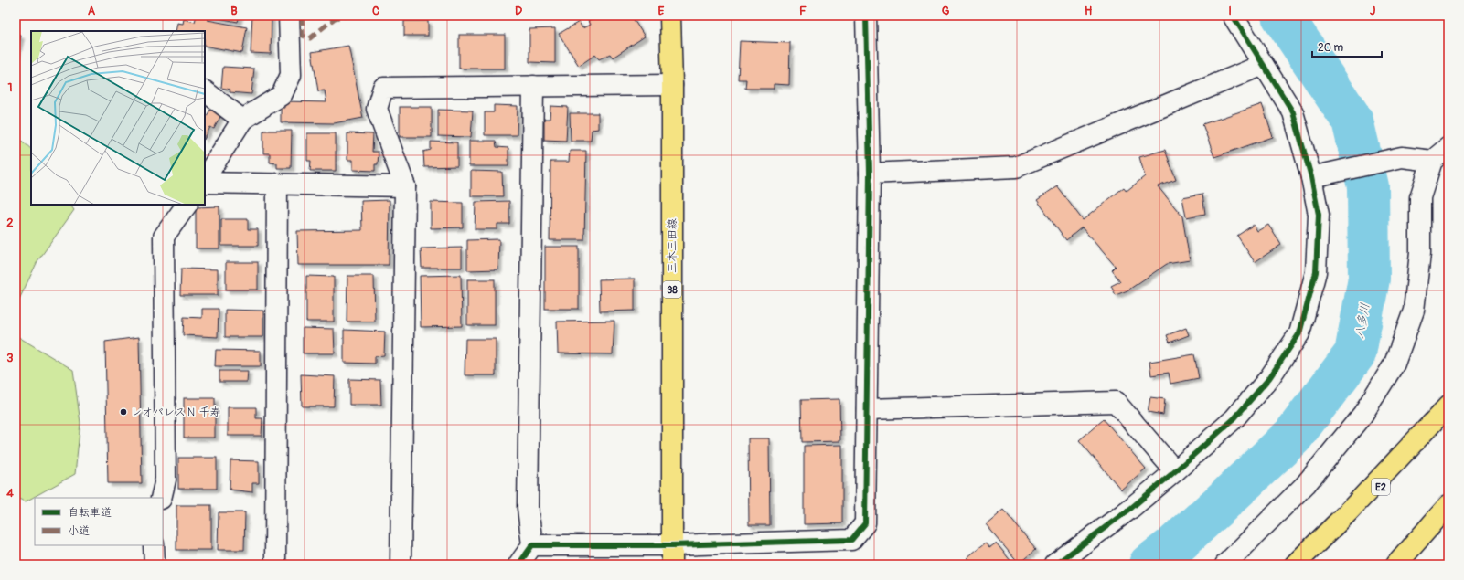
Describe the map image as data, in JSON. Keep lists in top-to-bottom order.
{
  "streets": {
    "main road": ["三木三田線", "38", "E2"]
  },
  "water": ["八多川"],
  "places": ["レオパレスＮ 千寿"],
  "legend": ["自転車道", "小道"],
  "scale_bar": "20 m",
  "grid": {
    "columns": [
      "A",
      "B",
      "C",
      "D",
      "E",
      "F",
      "G",
      "H",
      "I",
      "J"
    ],
    "rows": [
      "1",
      "2",
      "3",
      "4"
    ]
  }
}
